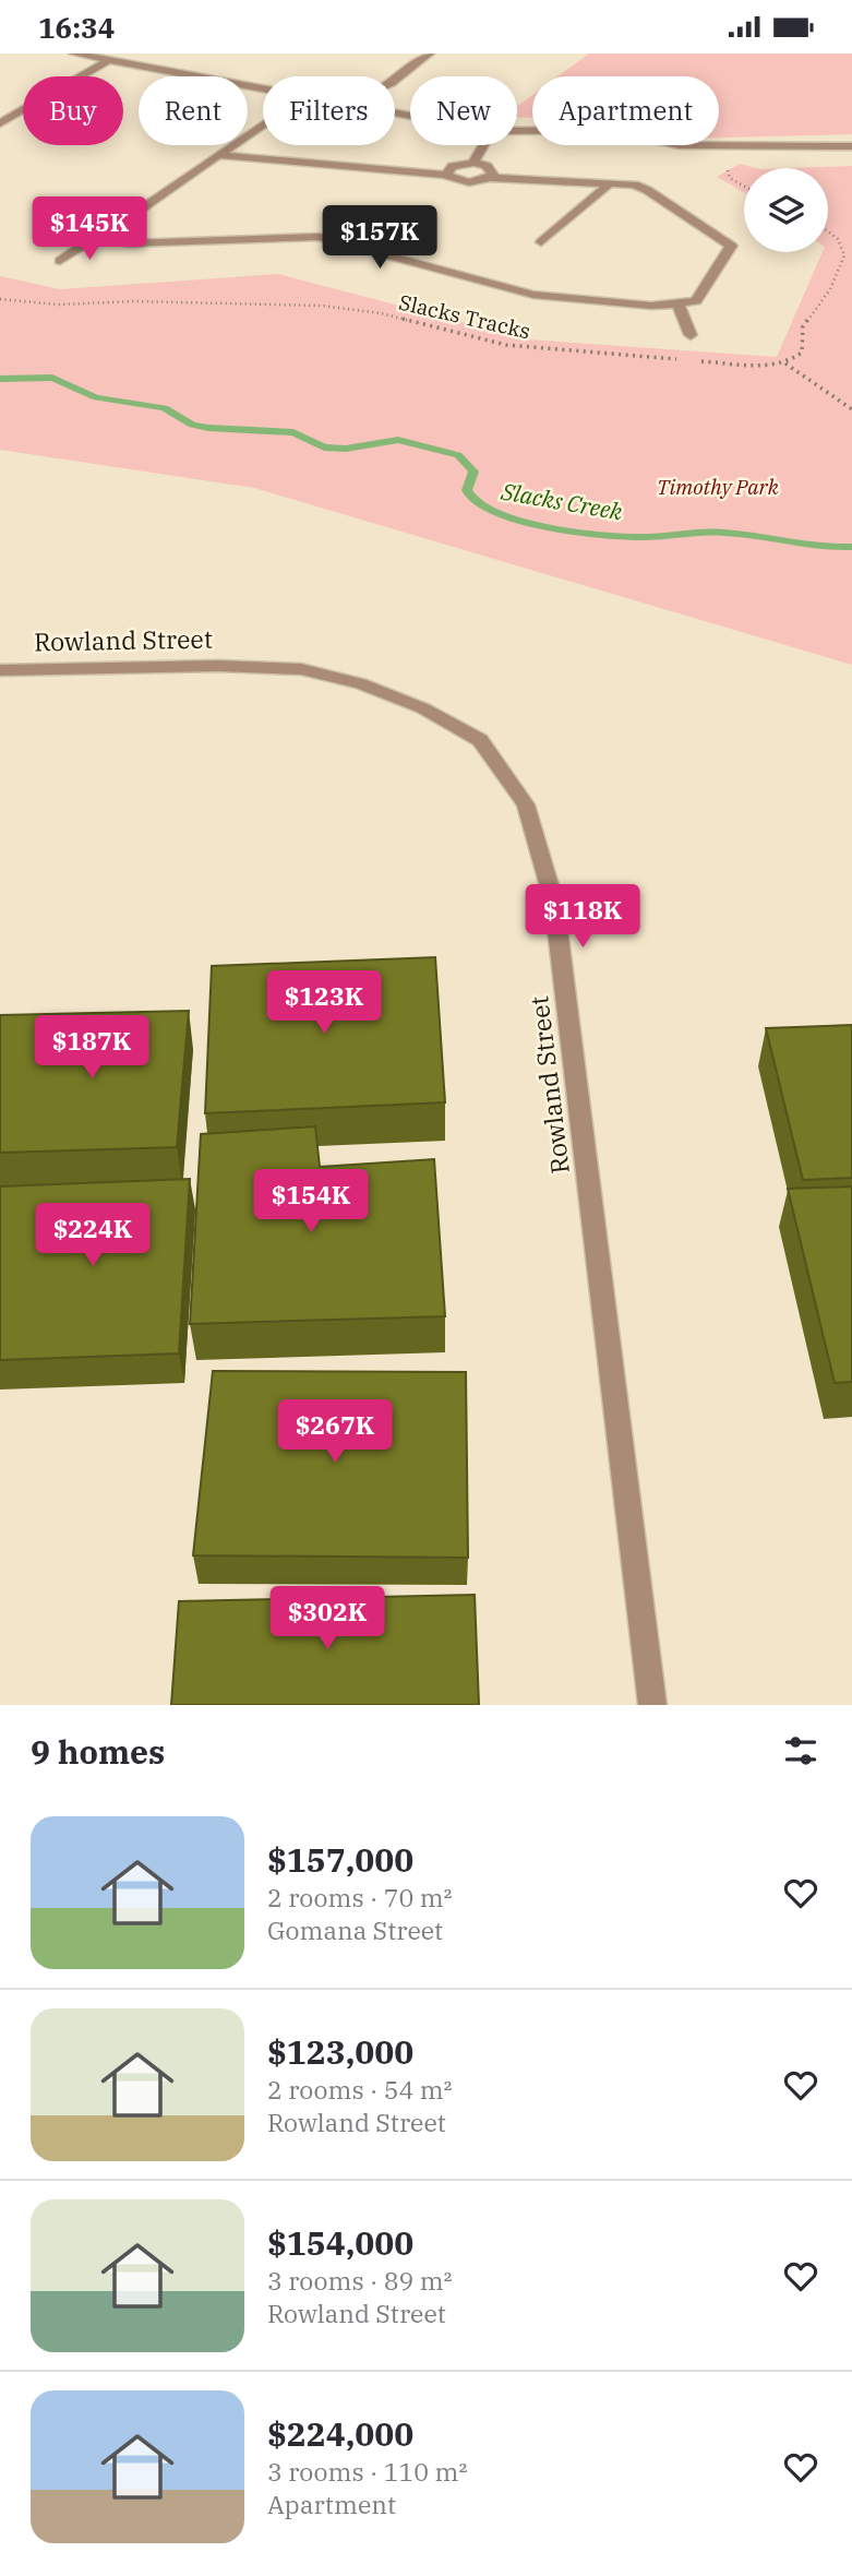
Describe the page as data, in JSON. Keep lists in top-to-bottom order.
{
  "streets": {
    "street": ["Rowland Street"],
    "path": ["Slacks Tracks"]
  },
  "water": ["Slacks Creek"],
  "parks": ["Timothy Park"],
  "page": {
    "status": "16:34",
    "chip": [
      "Buy",
      "Rent",
      "Filters",
      "New",
      "Apartment"
    ],
    "price": [
      "$145K",
      "$157K",
      "$118K",
      "$123K",
      "$187K",
      "$154K",
      "$224K",
      "$267K",
      "$302K"
    ],
    "heading": "9 homes",
    "list": [
      {
        "name": "$157,000",
        "note": "2 rooms · 70 m² · Gomana Street"
      },
      {
        "name": "$123,000",
        "note": "2 rooms · 54 m² · Rowland Street"
      },
      {
        "name": "$154,000",
        "note": "3 rooms · 89 m² · Rowland Street"
      },
      {
        "name": "$224,000",
        "note": "3 rooms · 110 m² · Apartment"
      }
    ]
  }
}
